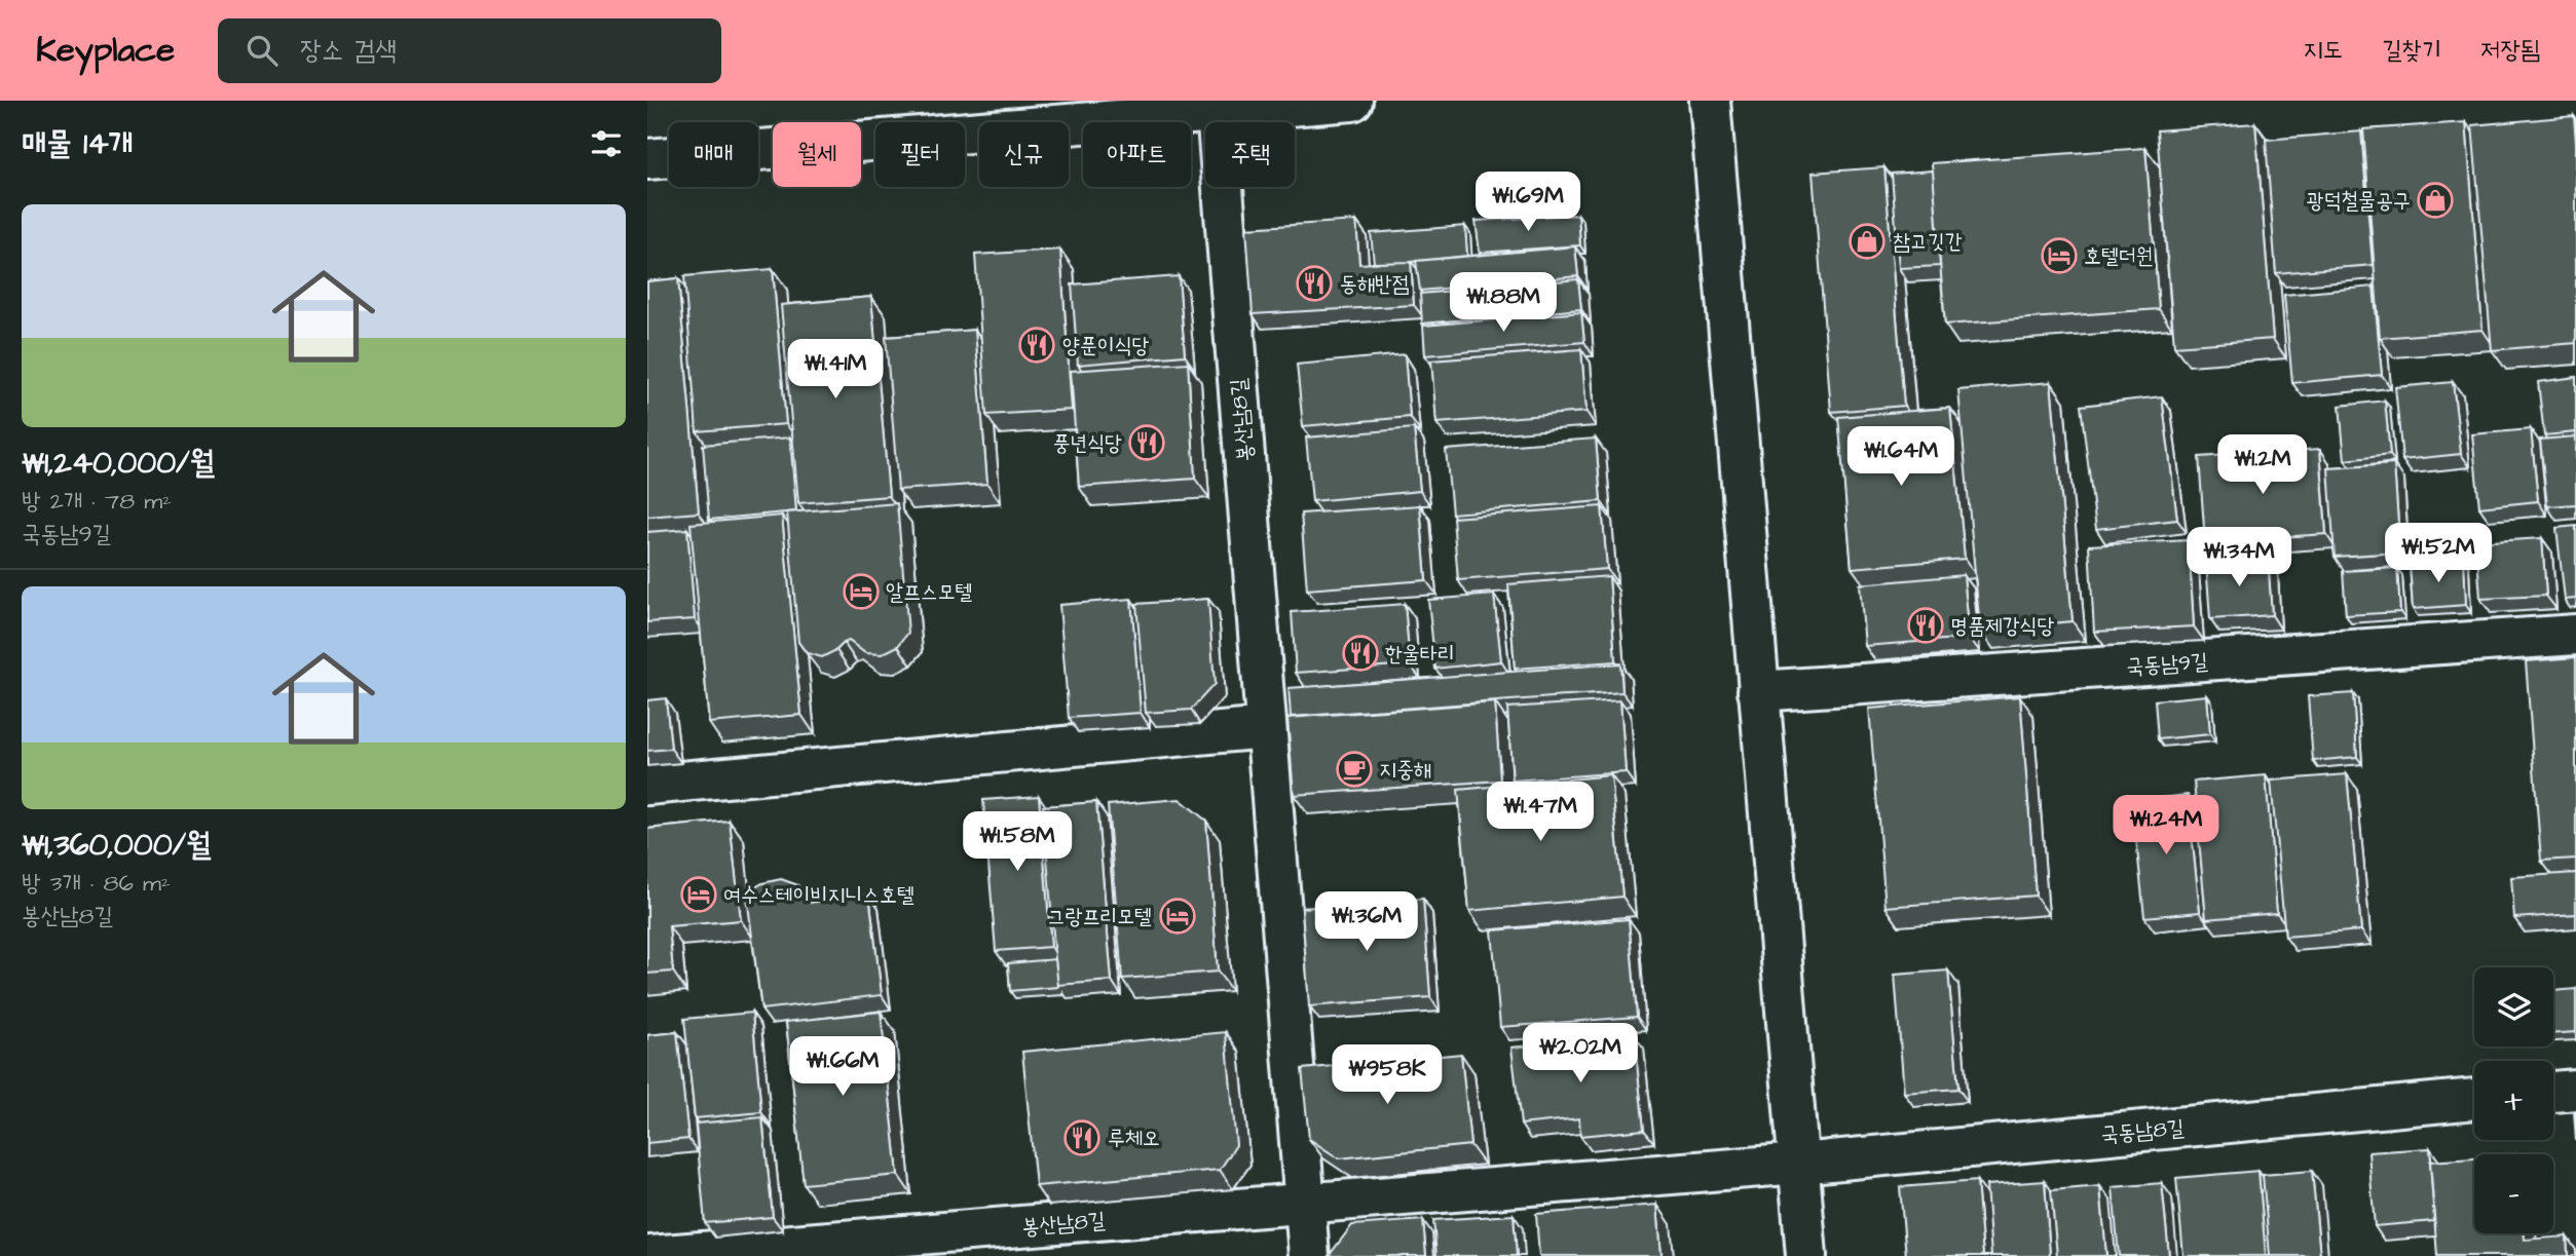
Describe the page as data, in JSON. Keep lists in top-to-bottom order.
{
  "streets": {
    "street": ["봉산남8길", "국동남9길", "국동남8길"]
  },
  "crossings": [
    ["봉산남8길", "국동남8길"]
  ],
  "places": {
    "shop": ["광덕철물공구", "참고깃간"],
    "hotel": [
      "호텔더원",
      "알프스모텔",
      "여수스테이비지니스호텔",
      "그랑프리모텔"
    ],
    "restaurant": [
      "동해반점",
      "양푼이식당",
      "풍년식당",
      "명품제강식당",
      "한울타리",
      "루체오"
    ],
    "cafe": ["지중해"]
  },
  "page": {
    "header": "Keyplace",
    "search": "장소 검색",
    "nav": ["지도", "길찾기", "저장됨"],
    "heading": "매물 14개",
    "chip": [
      "매매",
      "월세",
      "필터",
      "신규",
      "아파트",
      "주택"
    ],
    "price": [
      "₩1.69M",
      "₩1.88M",
      "₩1.41M",
      "₩1.64M",
      "₩1.2M",
      "₩1.52M",
      "₩1.34M",
      "₩1.47M",
      "₩1.24M",
      "₩1.58M",
      "₩1.36M",
      "₩2.02M",
      "₩1.66M",
      "₩958K"
    ],
    "list": [
      {
        "name": "₩1,240,000/월",
        "note": "방 2개 · 78 m² · 국동남9길"
      },
      {
        "name": "₩1,360,000/월",
        "note": "방 3개 · 86 m² · 봉산남8길"
      }
    ],
    "map_buttons": ["+", "−"]
  }
}
